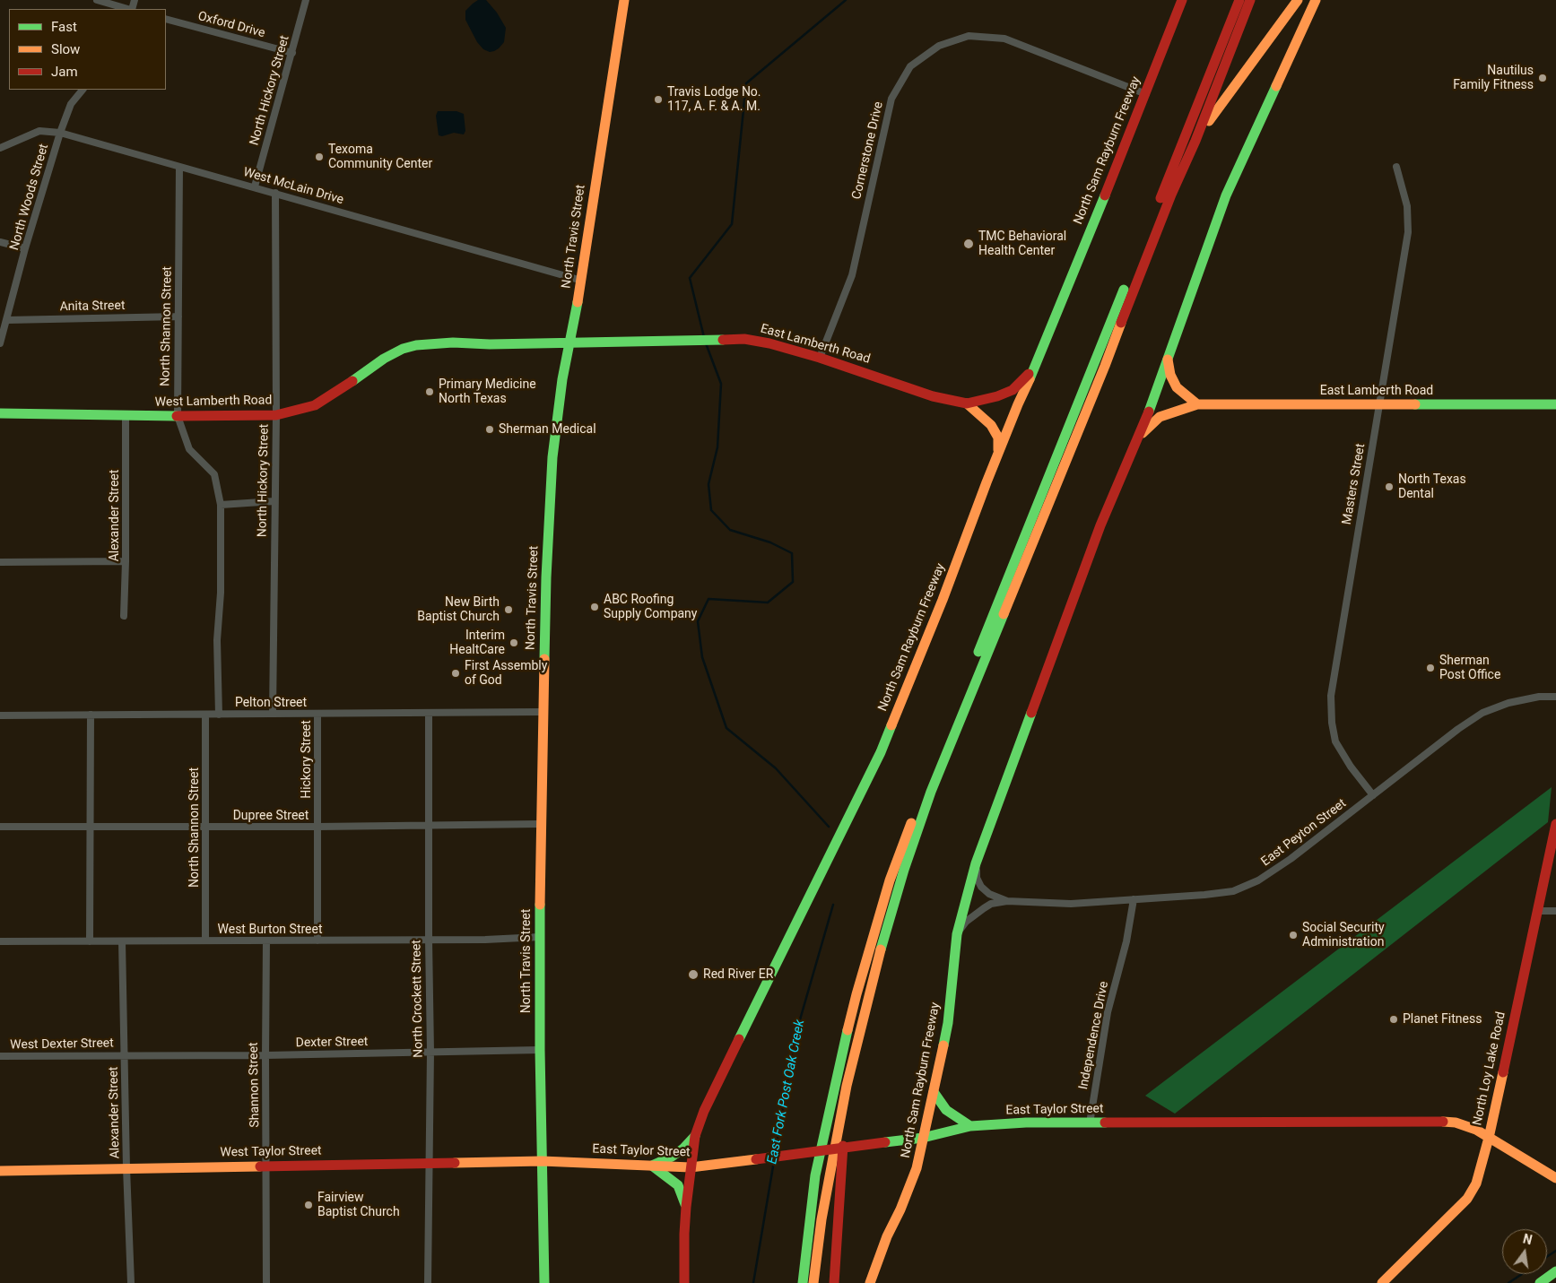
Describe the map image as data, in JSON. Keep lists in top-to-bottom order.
{
  "streets": {
    "main road": [
      "North Sam Rayburn Freeway",
      "North Travis Street",
      "East Lamberth Road",
      "West Lamberth Road",
      "North Loy Lake Road",
      "East Taylor Street",
      "West Taylor Street"
    ],
    "street": [
      "Oxford Drive",
      "North Hickory Street",
      "Cornerstone Drive",
      "West McLain Drive",
      "North Woods Street",
      "Anita Street",
      "North Shannon Street",
      "Masters Street",
      "Alexander Street",
      "Pelton Street",
      "Hickory Street",
      "Dupree Street",
      "East Peyton Street",
      "West Burton Street",
      "North Crockett Street",
      "Independence Drive",
      "Dexter Street",
      "West Dexter Street",
      "Shannon Street"
    ]
  },
  "crossings": [
    ["Oxford Drive", "North Hickory Street"],
    ["North Hickory Street", "West McLain Drive"],
    ["North Hickory Street", "West Lamberth Road"],
    ["North Hickory Street", "Pelton Street"],
    ["Cornerstone Drive", "North Sam Rayburn Freeway"],
    ["Cornerstone Drive", "East Lamberth Road"],
    ["North Sam Rayburn Freeway", "East Lamberth Road"],
    ["North Sam Rayburn Freeway", "East Peyton Street"],
    ["North Sam Rayburn Freeway", "East Taylor Street"],
    ["West McLain Drive", "North Woods Street"],
    ["West McLain Drive", "North Travis Street"],
    ["West McLain Drive", "North Shannon Street"],
    ["North Woods Street", "Anita Street"],
    ["North Travis Street", "East Lamberth Road"],
    ["North Travis Street", "West Lamberth Road"],
    ["North Travis Street", "Pelton Street"],
    ["North Travis Street", "Dupree Street"],
    ["North Travis Street", "West Burton Street"],
    ["North Travis Street", "Dexter Street"],
    ["North Travis Street", "East Taylor Street"],
    ["North Travis Street", "West Taylor Street"],
    ["Anita Street", "North Shannon Street"],
    ["North Shannon Street", "West Lamberth Road"],
    ["North Shannon Street", "Pelton Street"],
    ["North Shannon Street", "Dupree Street"],
    ["North Shannon Street", "West Burton Street"],
    ["East Lamberth Road", "West Lamberth Road"],
    ["East Lamberth Road", "Masters Street"],
    ["West Lamberth Road", "Alexander Street"],
    ["Masters Street", "East Peyton Street"],
    ["Alexander Street", "West Burton Street"],
    ["Alexander Street", "Dexter Street"],
    ["Alexander Street", "West Dexter Street"],
    ["Alexander Street", "West Taylor Street"],
    ["Pelton Street", "Hickory Street"],
    ["Pelton Street", "North Crockett Street"],
    ["Hickory Street", "Dupree Street"],
    ["Hickory Street", "West Burton Street"],
    ["Dupree Street", "North Crockett Street"],
    ["East Peyton Street", "Independence Drive"],
    ["West Burton Street", "North Crockett Street"],
    ["West Burton Street", "Shannon Street"],
    ["North Crockett Street", "Dexter Street"],
    ["North Crockett Street", "West Taylor Street"],
    ["Independence Drive", "East Taylor Street"],
    ["Dexter Street", "West Dexter Street"],
    ["Dexter Street", "Shannon Street"],
    ["North Loy Lake Road", "East Taylor Street"],
    ["Shannon Street", "West Taylor Street"],
    ["East Taylor Street", "West Taylor Street"]
  ],
  "water": ["East Fork Post Oak Creek"],
  "places": [
    "Nautilus Family Fitness",
    "Travis Lodge No. 117, A. F. & A. M.",
    "Texoma Community Center",
    "TMC Behavioral Health Center",
    "Primary Medicine North Texas",
    "Sherman Medical",
    "North Texas Dental",
    "ABC Roofing Supply Company",
    "New Birth Baptist Church",
    "Interim HealtCare",
    "Sherman Post Office",
    "First Assembly of God",
    "Social Security Administration",
    "Red River ER",
    "Planet Fitness",
    "Fairview Baptist Church"
  ],
  "legend": ["Fast", "Slow", "Jam"],
  "north": "top"
}
